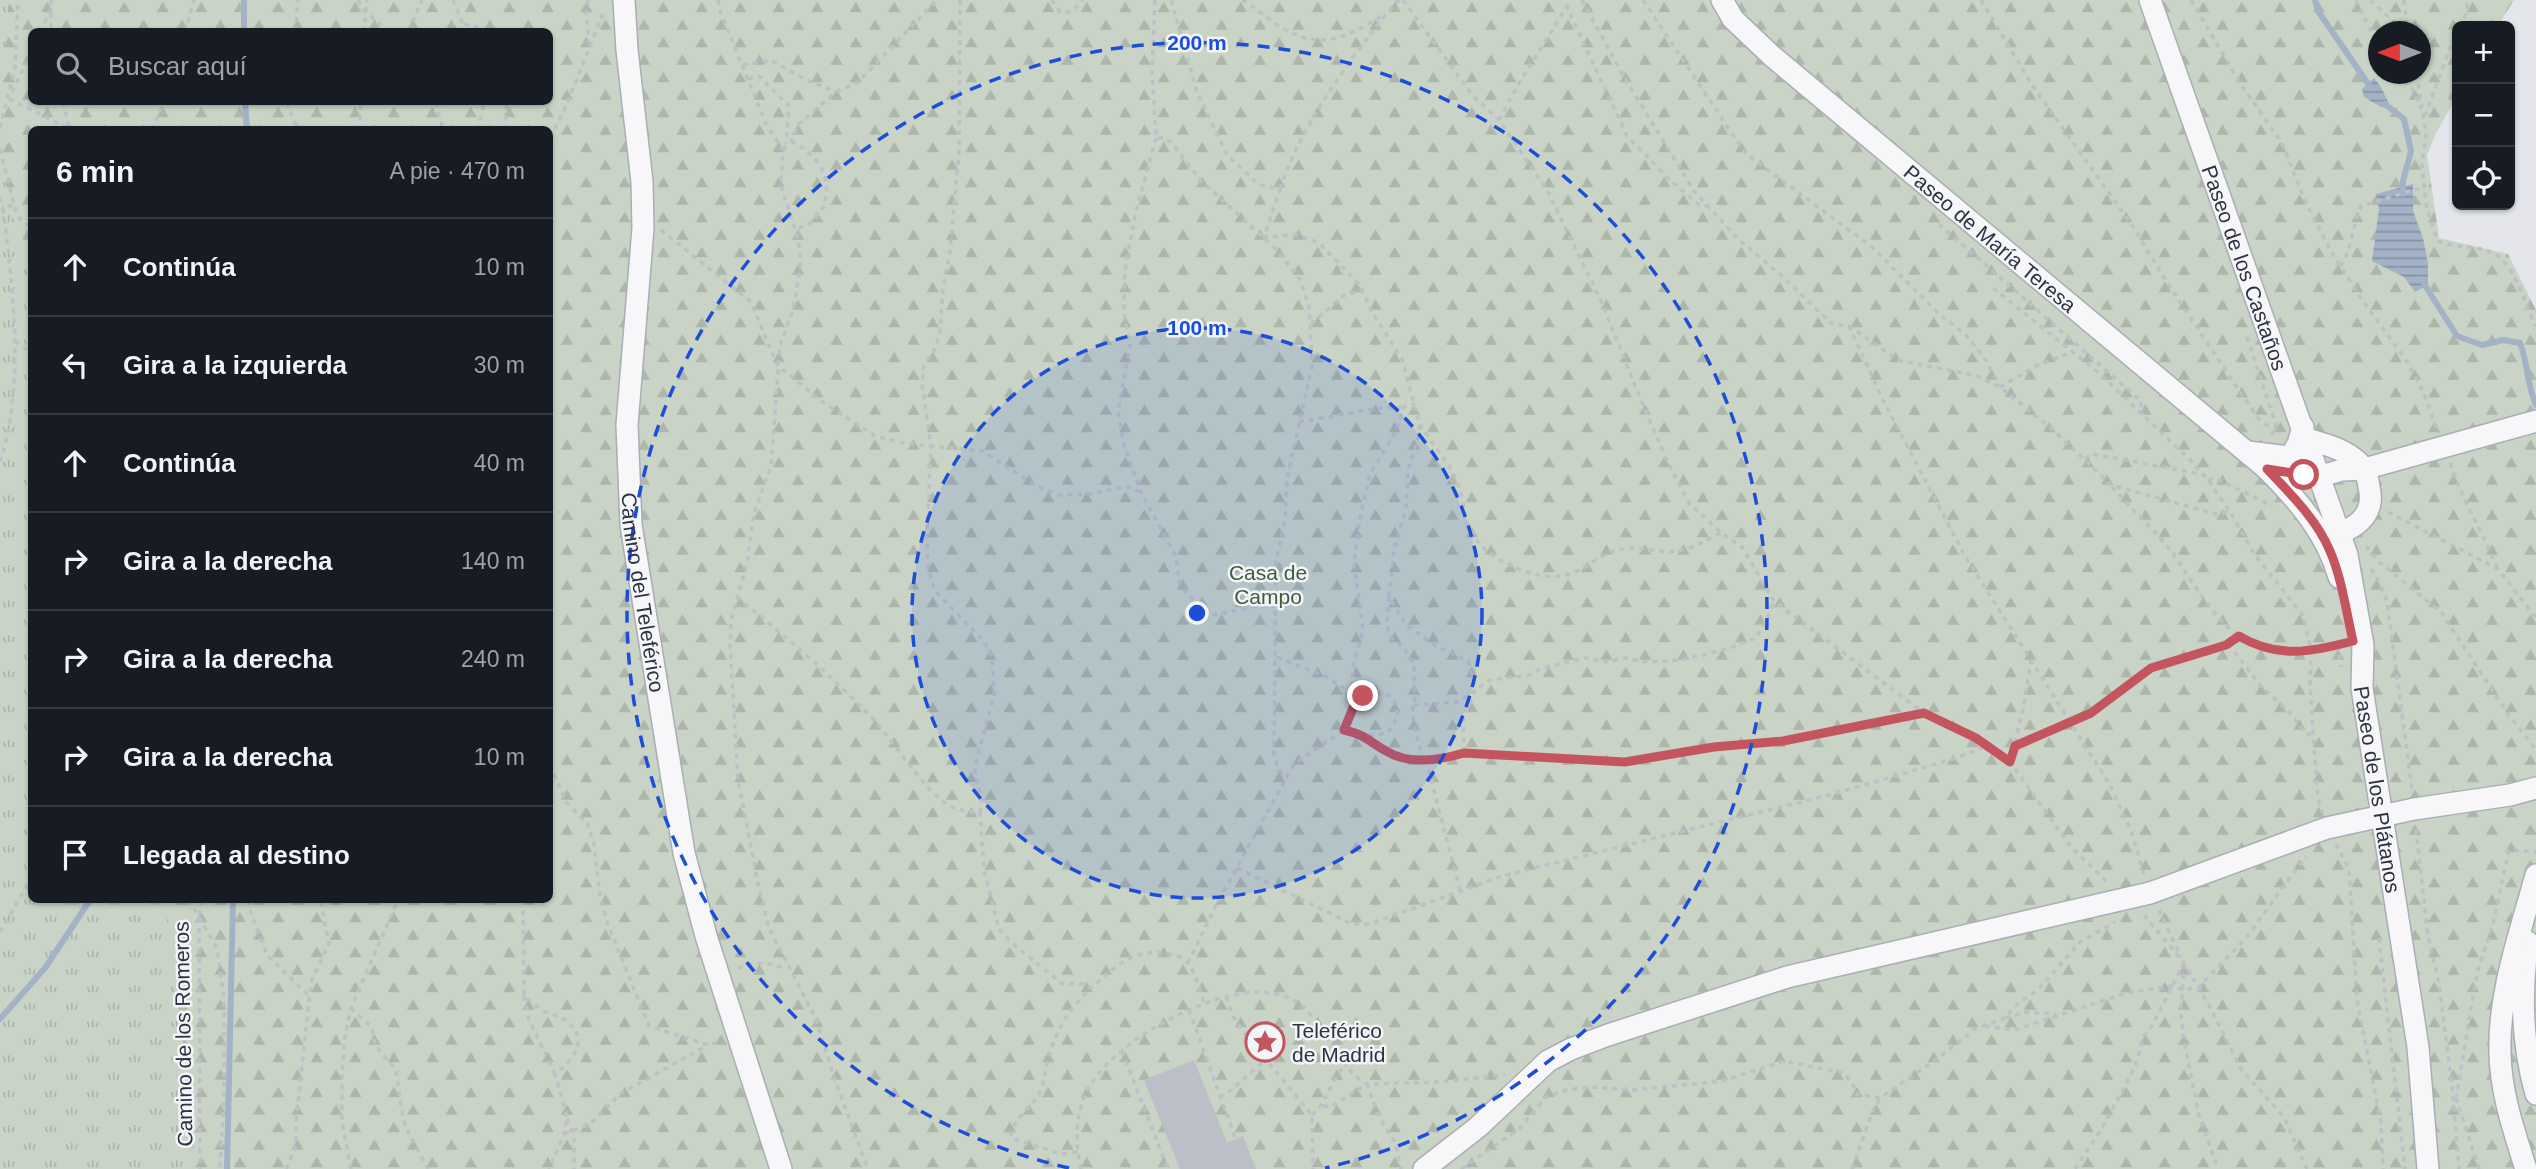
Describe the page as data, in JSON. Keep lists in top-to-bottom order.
{
  "streets": {
    "street": [
      "Paseo de María Teresa",
      "Paseo de los Castaños",
      "Camino del Teleférico",
      "Paseo de los Plátanos"
    ],
    "path": ["Camino de los Romeros"]
  },
  "crossings": [
    ["Paseo de María Teresa", "Paseo de los Castaños"],
    ["Paseo de María Teresa", "Paseo de los Plátanos"],
    ["Paseo de los Castaños", "Paseo de los Plátanos"]
  ],
  "parks": ["Casa de Campo"],
  "places": {
    "place": ["Teleférico de Madrid"]
  },
  "north": "left",
  "page": {
    "map_buttons": ["+", "−"],
    "search": "Buscar aquí",
    "heading": ["6 min", "A pie · 470 m"],
    "list": [
      ["Continúa", "10 m"],
      ["Gira a la izquierda", "30 m"],
      ["Continúa", "40 m"],
      ["Gira a la derecha", "140 m"],
      ["Gira a la derecha", "240 m"],
      ["Gira a la derecha", "10 m"],
      "Llegada al destino"
    ]
  },
  "rings": ["200 m", "100 m"]
}
